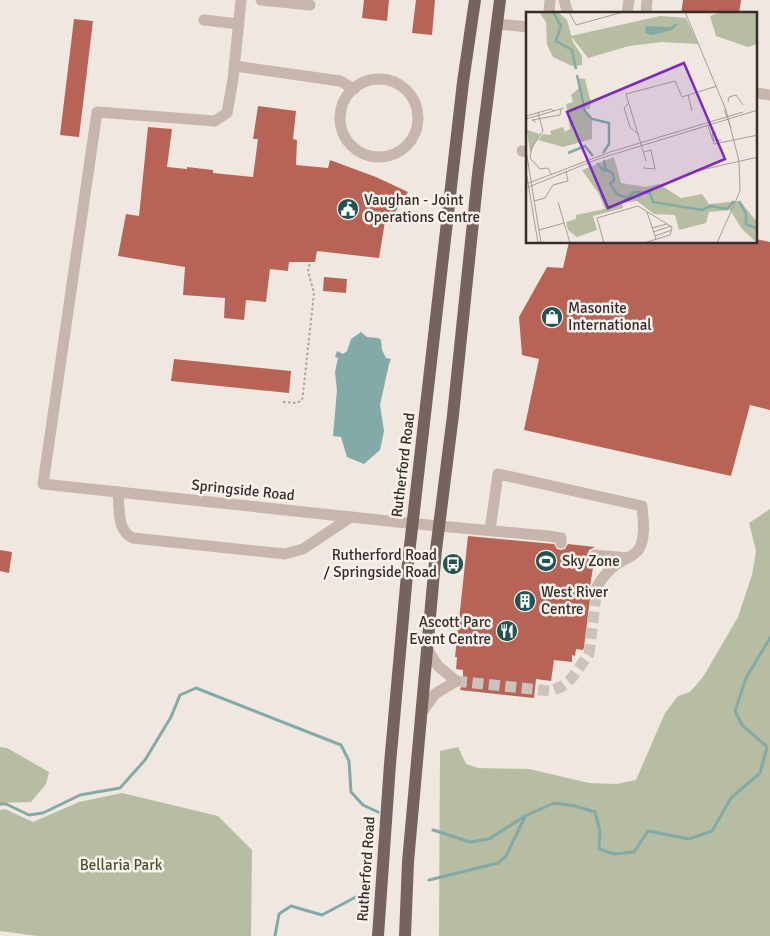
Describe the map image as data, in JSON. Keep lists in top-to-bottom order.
{
  "streets": {
    "main road": ["Rutherford Road"],
    "lane": ["Springside Road"]
  },
  "crossings": [
    ["Rutherford Road", "Springside Road"]
  ],
  "parks": ["Bellaria Park"],
  "places": {
    "public building": ["Vaughan - Joint Operations Centre"],
    "shop": ["Masonite International"],
    "sports": ["Sky Zone"],
    "bus stop": ["Rutherford Road / Springside Road"],
    "building": ["West River Centre"],
    "restaurant": ["Ascott Parc Event Centre"]
  }
}
